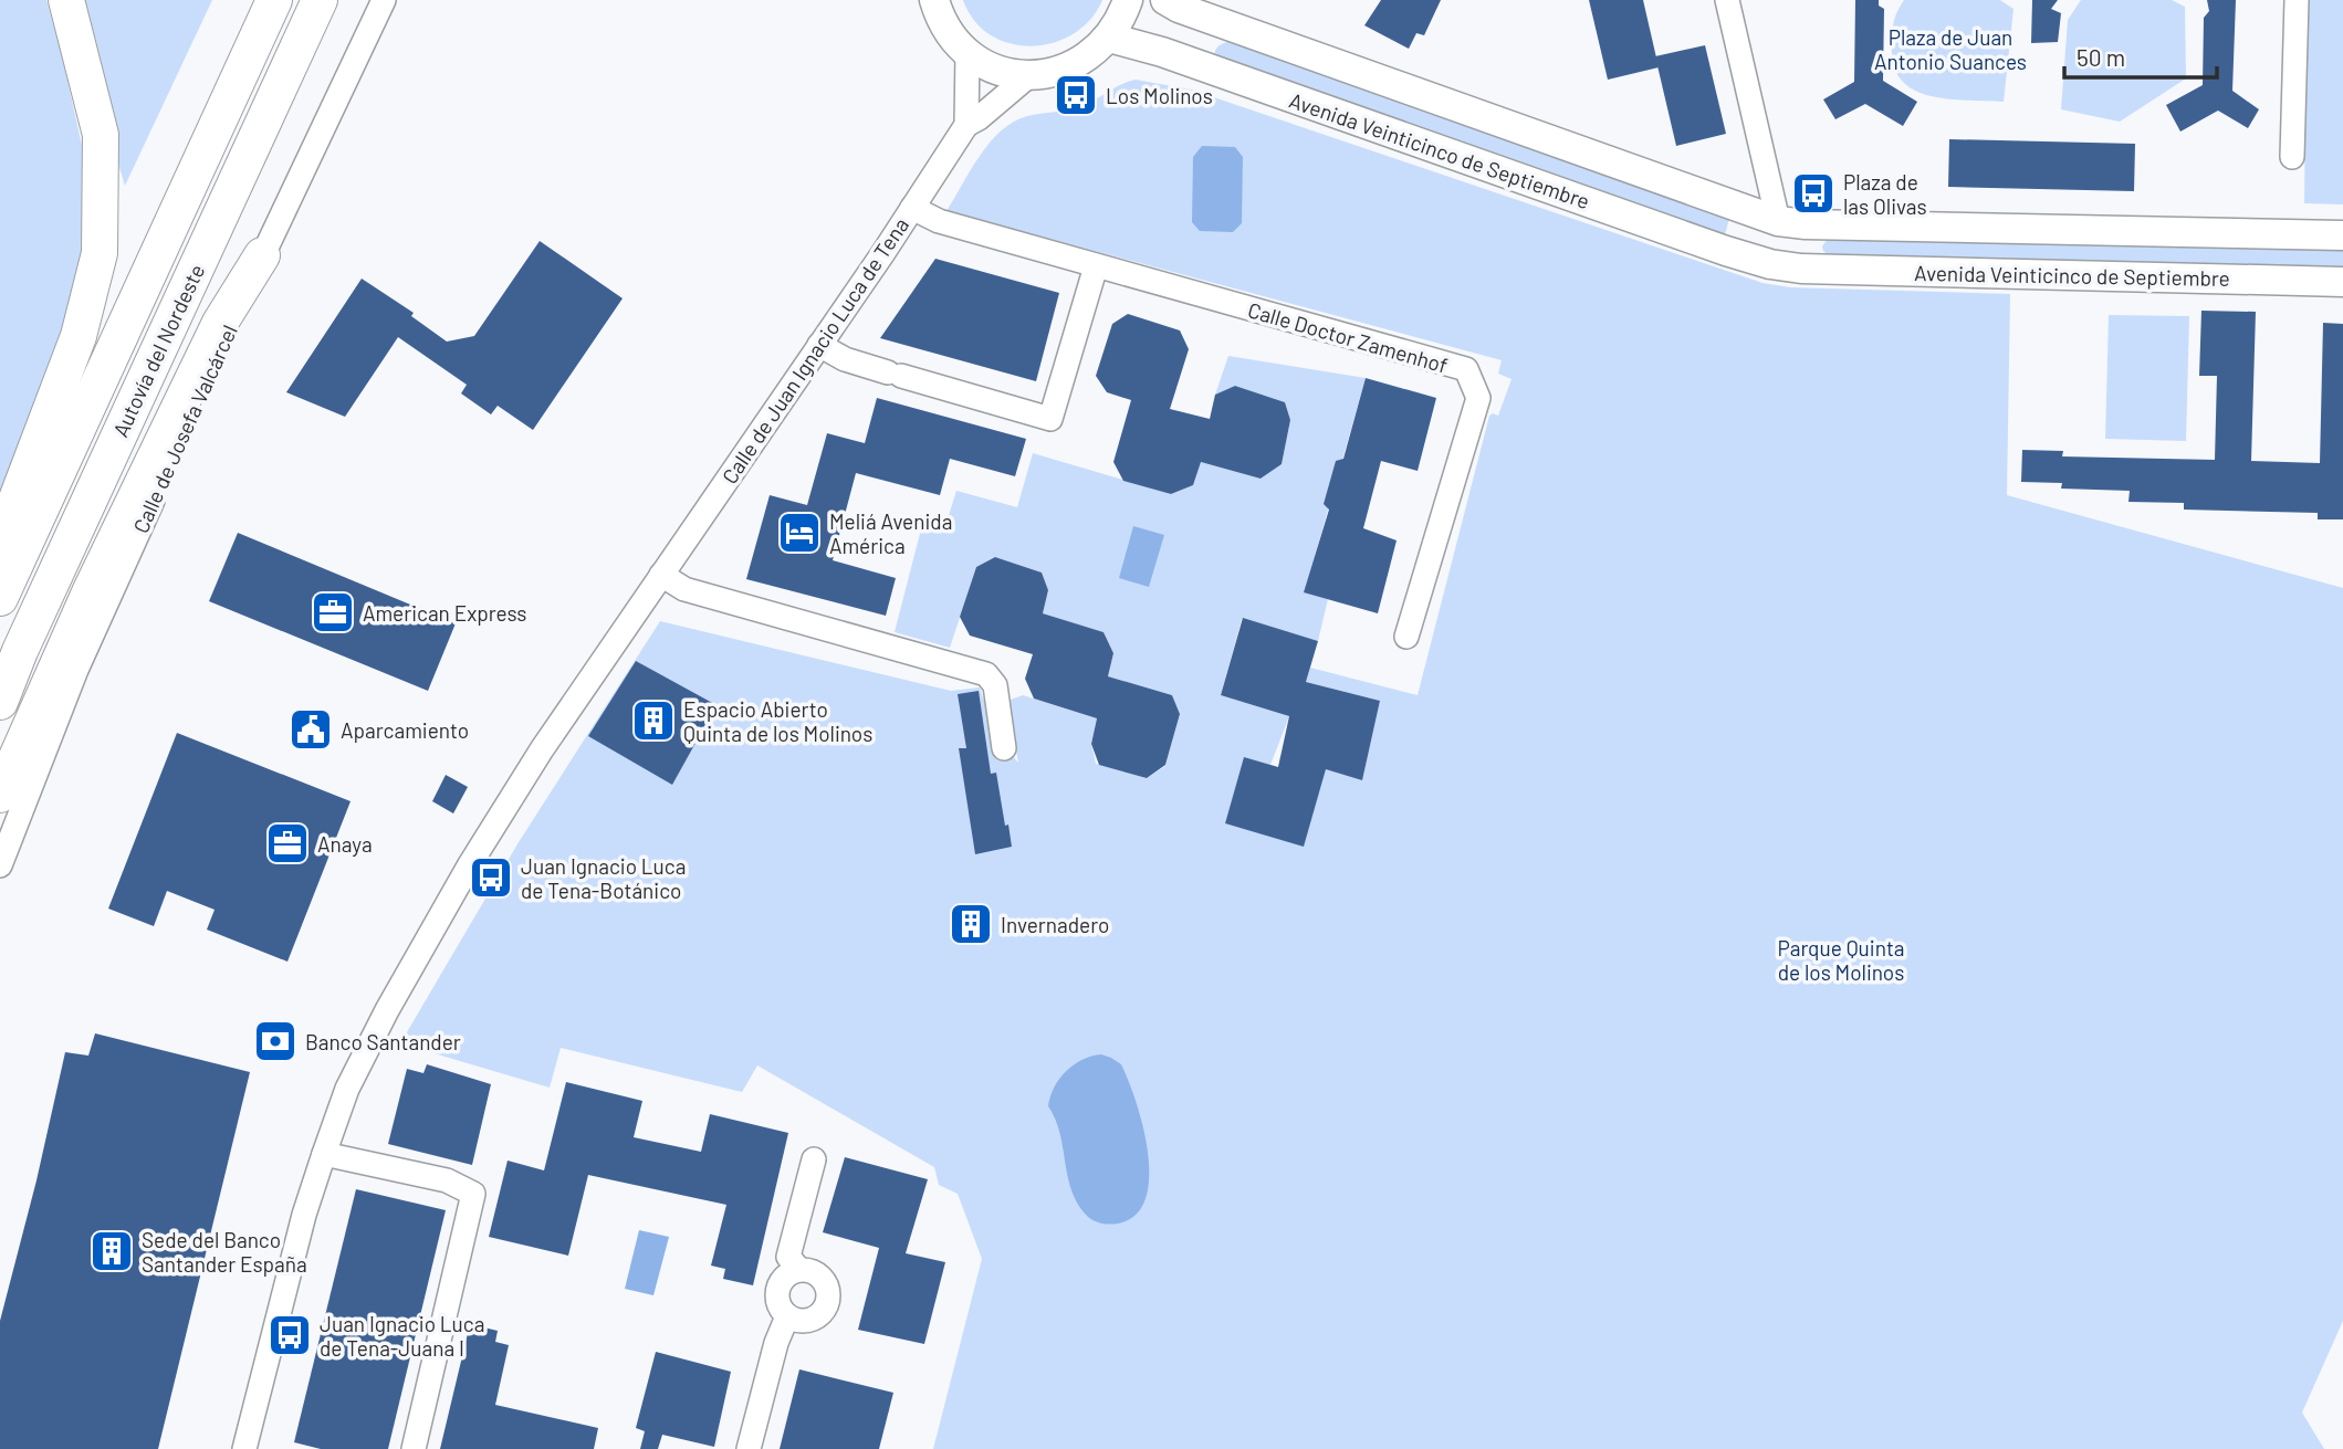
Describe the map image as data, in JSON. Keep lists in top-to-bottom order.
{
  "streets": {
    "highway": ["Autovía del Nordeste"],
    "main road": ["Avenida Veinticinco de Septiembre"],
    "street": ["Calle Doctor Zamenhof", "Calle de Juan Ignacio Luca de Tena", "Calle de Josefa Valcárcel"]
  },
  "crossings": [
    ["Calle Doctor Zamenhof", "Calle de Juan Ignacio Luca de Tena"]
  ],
  "parks": ["Plaza de Juan Antonio Suances", "Parque Quinta de los Molinos"],
  "places": {
    "bus stop": [
      "Los Molinos",
      "Plaza de las Olivas",
      "Juan Ignacio Luca de Tena-Botánico",
      "Juan Ignacio Luca de Tena-Juana I"
    ],
    "hotel": ["Meliá Avenida América"],
    "office": ["American Express", "Anaya"],
    "building": ["Espacio Abierto Quinta de los Molinos", "Invernadero", "Sede del Banco Santander España"],
    "public building": ["Aparcamiento"],
    "bank": ["Banco Santander"]
  },
  "scale_bar": "50 m"
}
